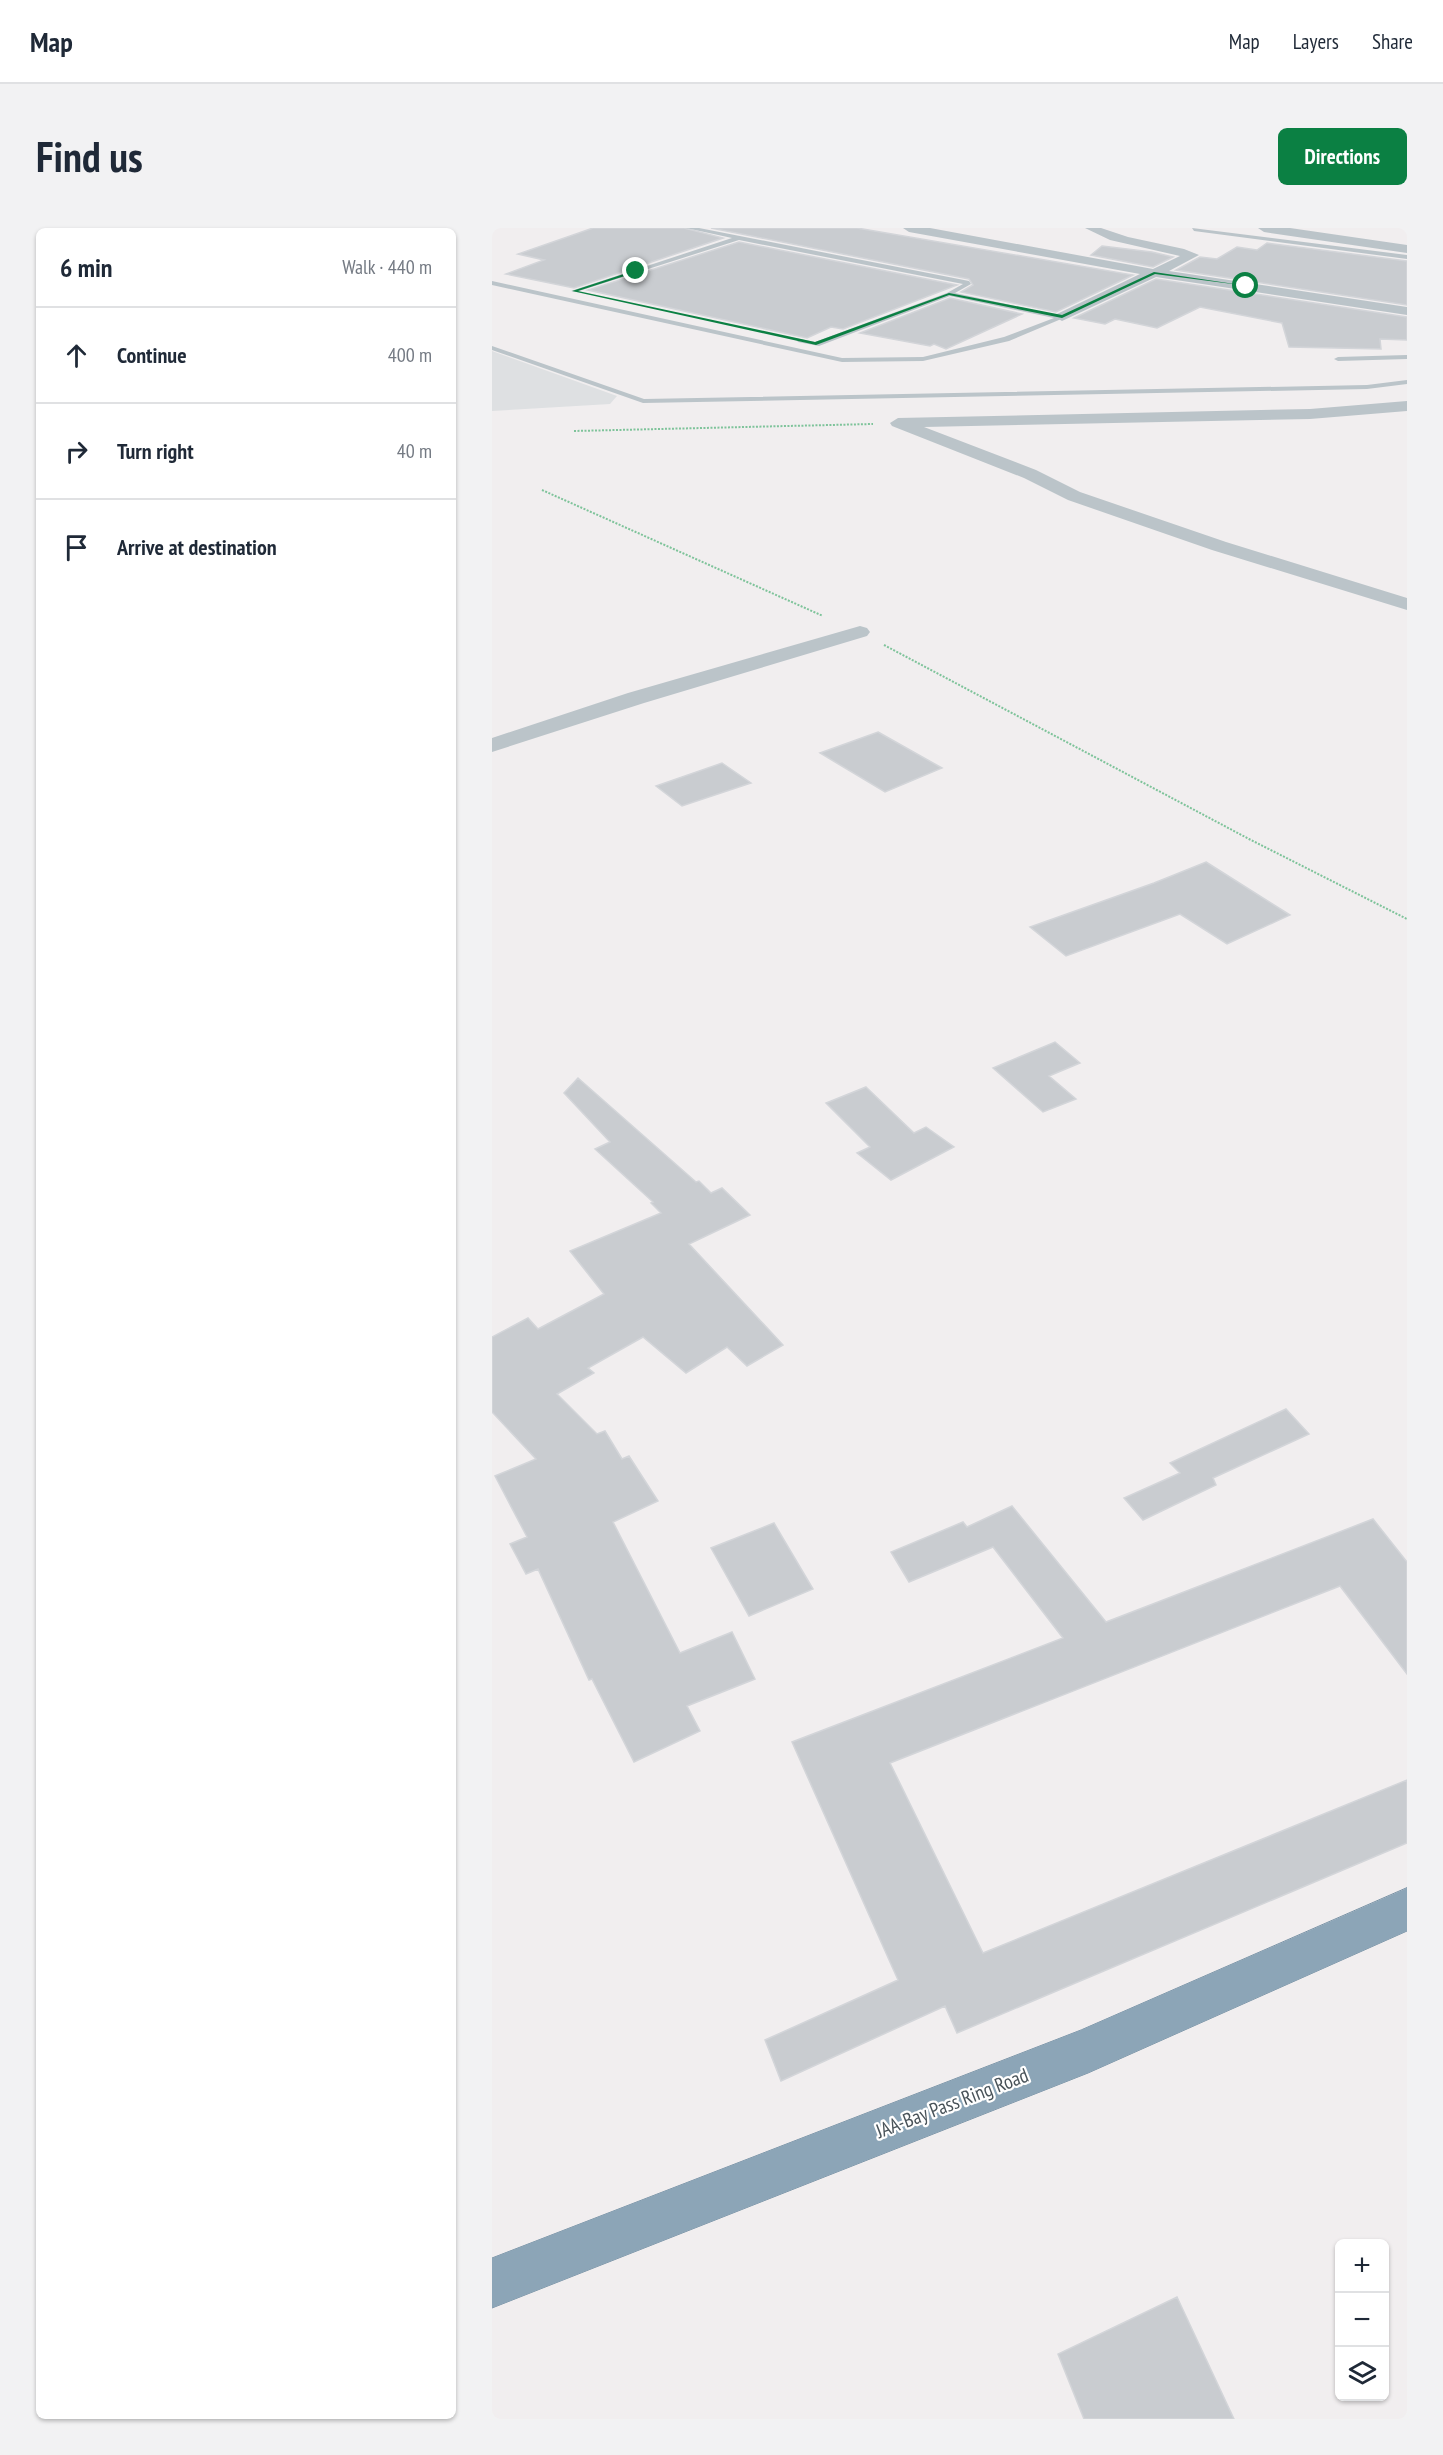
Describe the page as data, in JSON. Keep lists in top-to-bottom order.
{
  "streets": {
    "highway": ["JAA-Bay Pass Ring Road"]
  },
  "page": {
    "header": "Map",
    "nav": ["Map", "Layers", "Share"],
    "buttons": "Directions",
    "title": "Find us",
    "heading": ["6 min", "Walk · 440 m"],
    "list": [
      ["Continue", "400 m"],
      ["Turn right", "40 m"],
      "Arrive at destination"
    ],
    "map_buttons": ["+", "−"]
  }
}
